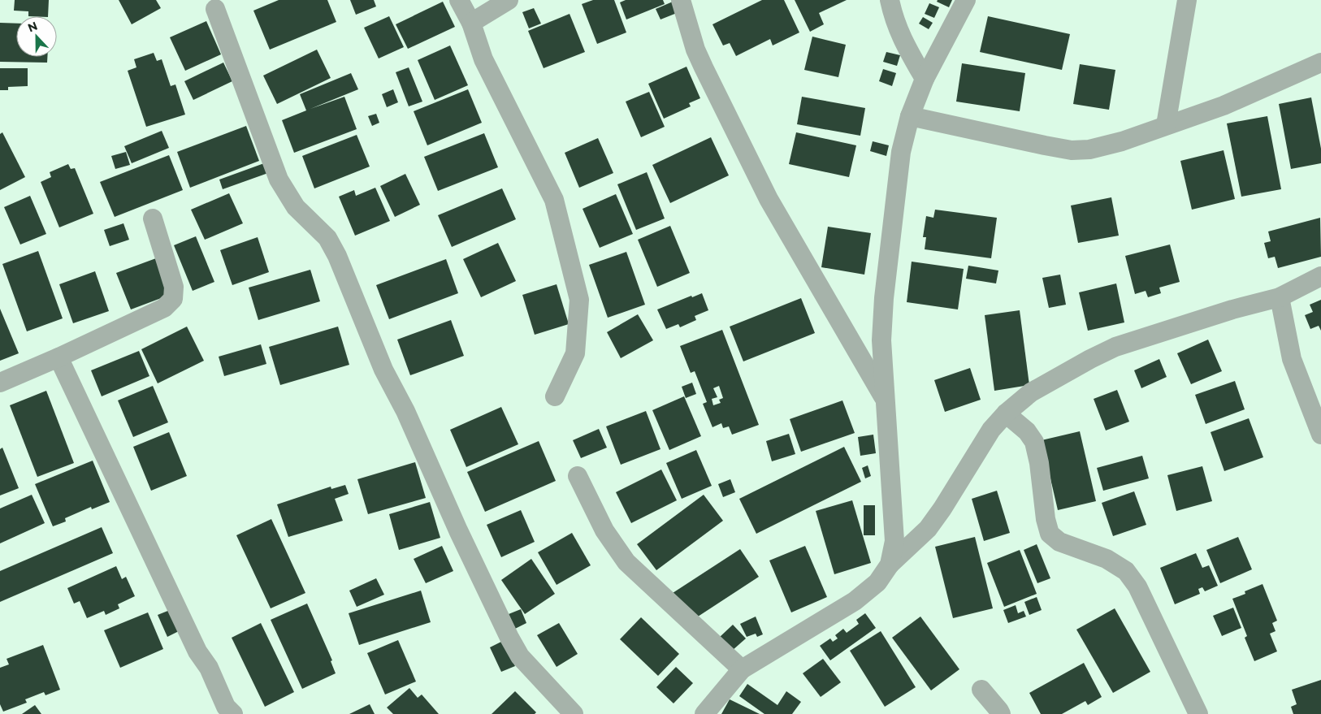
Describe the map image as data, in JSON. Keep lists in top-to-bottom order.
{
  "north": "top"
}
